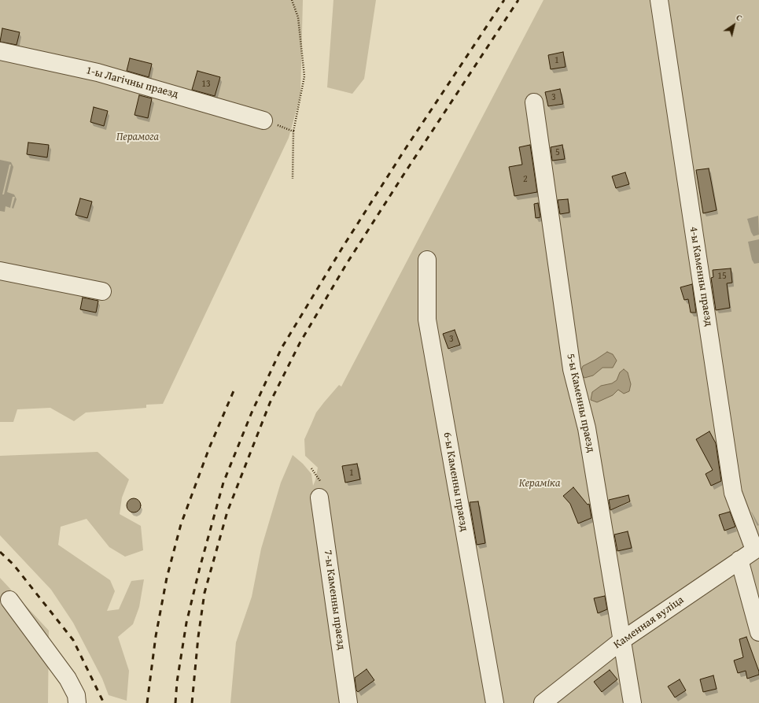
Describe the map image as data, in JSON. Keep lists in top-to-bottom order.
{
  "streets": {
    "lane": [
      "1-ы Лагічны праезд",
      "4-ы Каменны праезд",
      "5-ы Каменны праезд",
      "6-ы Каменны праезд",
      "7-ы Каменны праезд",
      "Каменная вуліца"
    ]
  },
  "crossings": [
    ["4-ы Каменны праезд", "Каменная вуліца"],
    ["5-ы Каменны праезд", "Каменная вуліца"]
  ],
  "parks": ["Перамога", "Кераміка"],
  "house_numbers": [
    "1",
    "13",
    "3",
    "5",
    "2",
    "15",
    "3",
    "1"
  ],
  "north": "top right"
}
